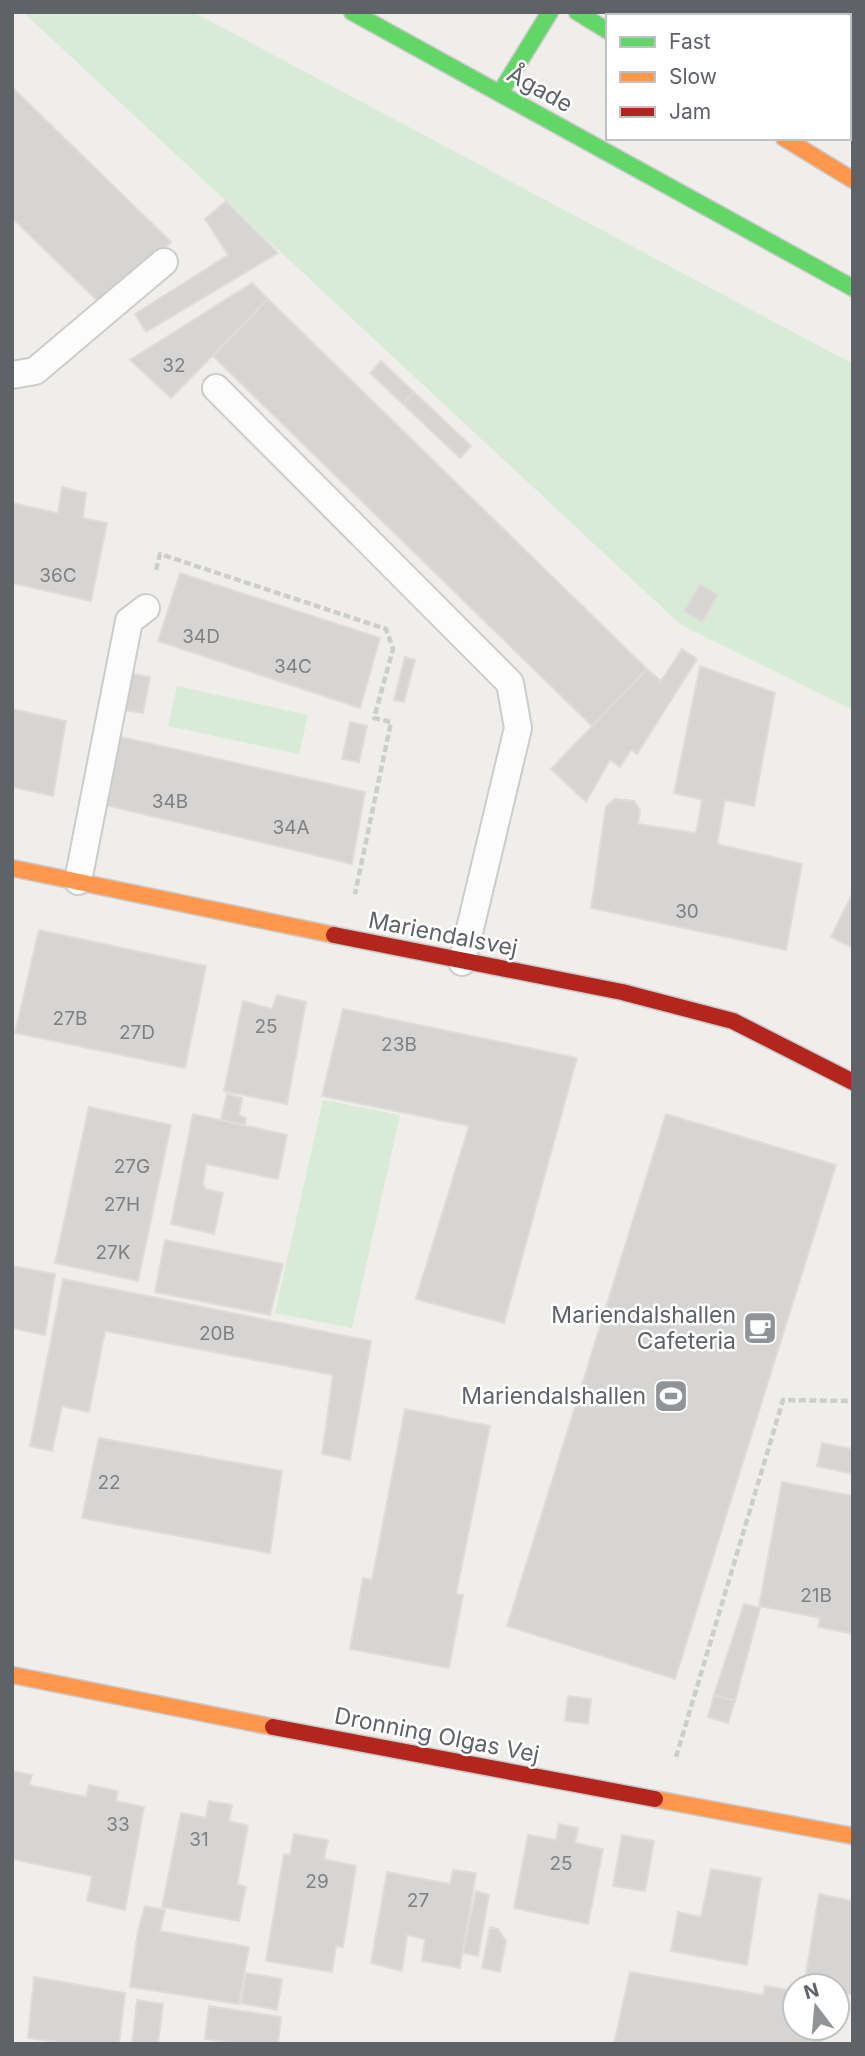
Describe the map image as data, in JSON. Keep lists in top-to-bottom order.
{
  "streets": {
    "street": ["Ågade", "Mariendalsvej", "Dronning Olgas Vej"]
  },
  "places": {
    "cafe": ["Mariendalshallen Cafeteria"],
    "sports": ["Mariendalshallen"]
  },
  "house_numbers": [
    "32",
    "36C",
    "34D",
    "34C",
    "34B",
    "34A",
    "30",
    "27B",
    "25",
    "27D",
    "23B",
    "27G",
    "27H",
    "27K",
    "20B",
    "22",
    "21B",
    "33",
    "31",
    "25",
    "29",
    "27"
  ],
  "legend": ["Fast", "Slow", "Jam"],
  "north": "top"
}
